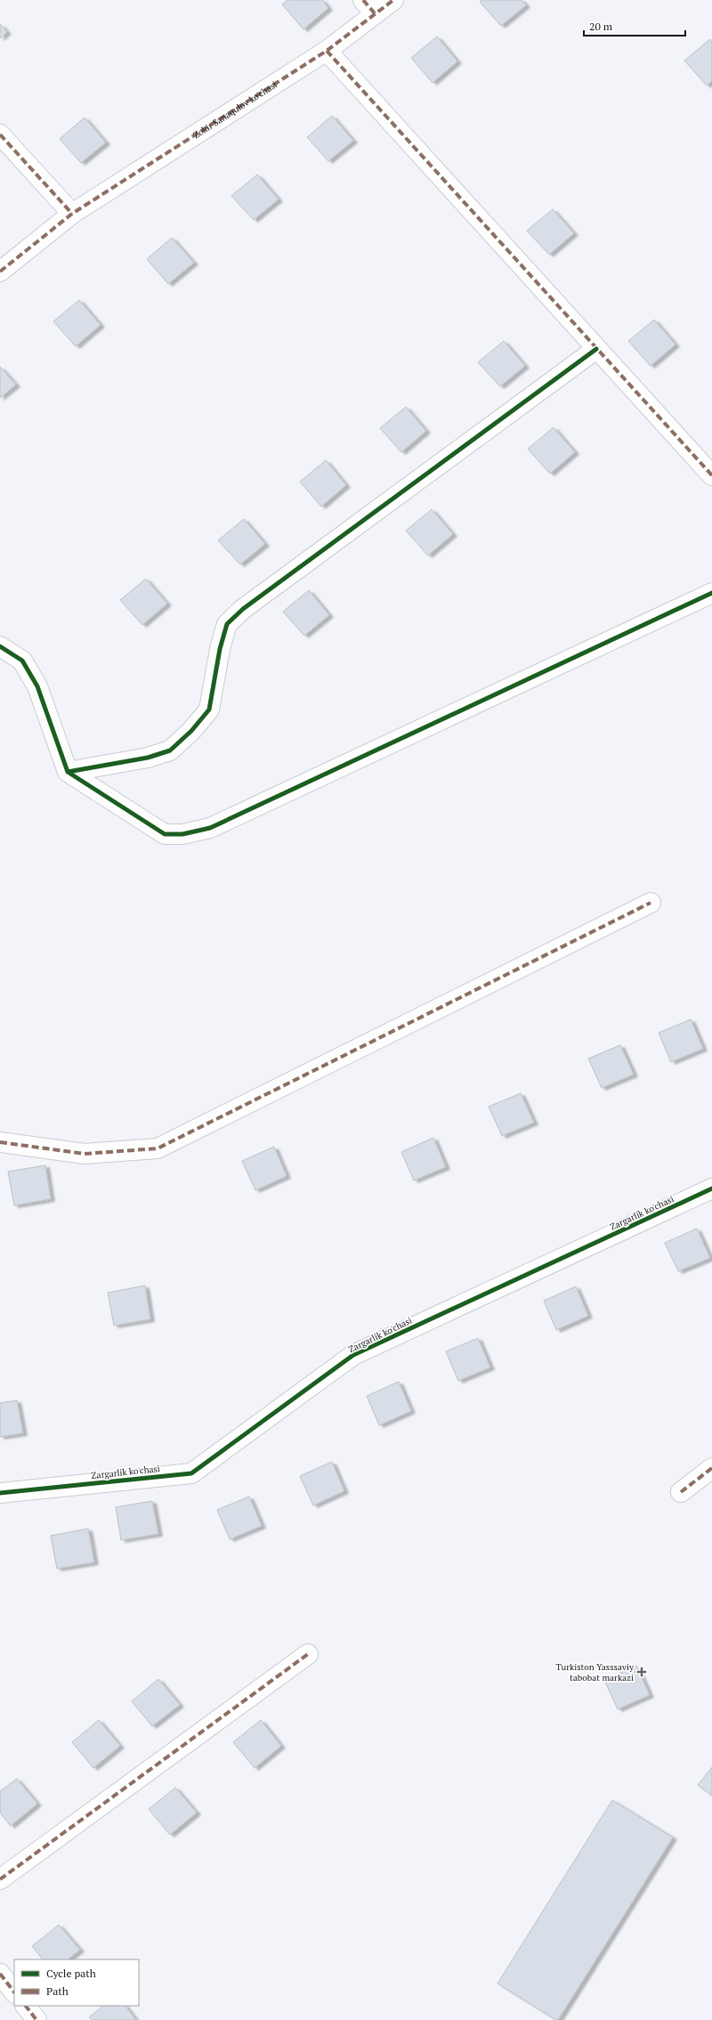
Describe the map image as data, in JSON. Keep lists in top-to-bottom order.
{
  "streets": {
    "street": ["Zokir Sanaqulov ko'chasi", "Zargarlik ko'chasi"]
  },
  "places": {
    "health": ["Turkiston Yasssaviy tabobat markazi"]
  },
  "legend": ["Cycle path", "Path"],
  "scale_bar": "20 m"
}
